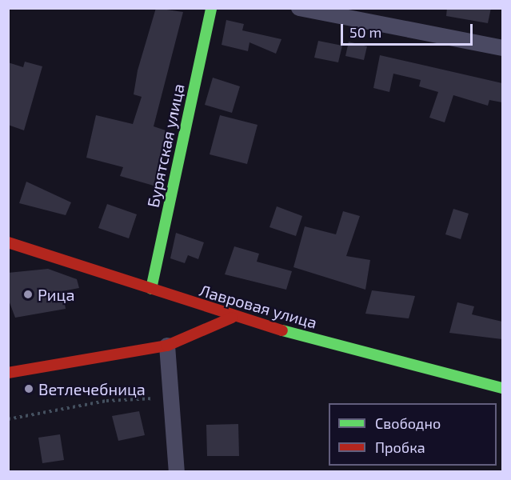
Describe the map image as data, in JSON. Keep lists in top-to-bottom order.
{
  "streets": {
    "street": ["Бурятская улица", "Лавровая улица"]
  },
  "crossings": [
    ["Бурятская улица", "Лавровая улица"]
  ],
  "places": ["Рица", "Ветлечебница"],
  "legend": ["Свободно", "Пробка"],
  "scale_bar": "50 m"
}
